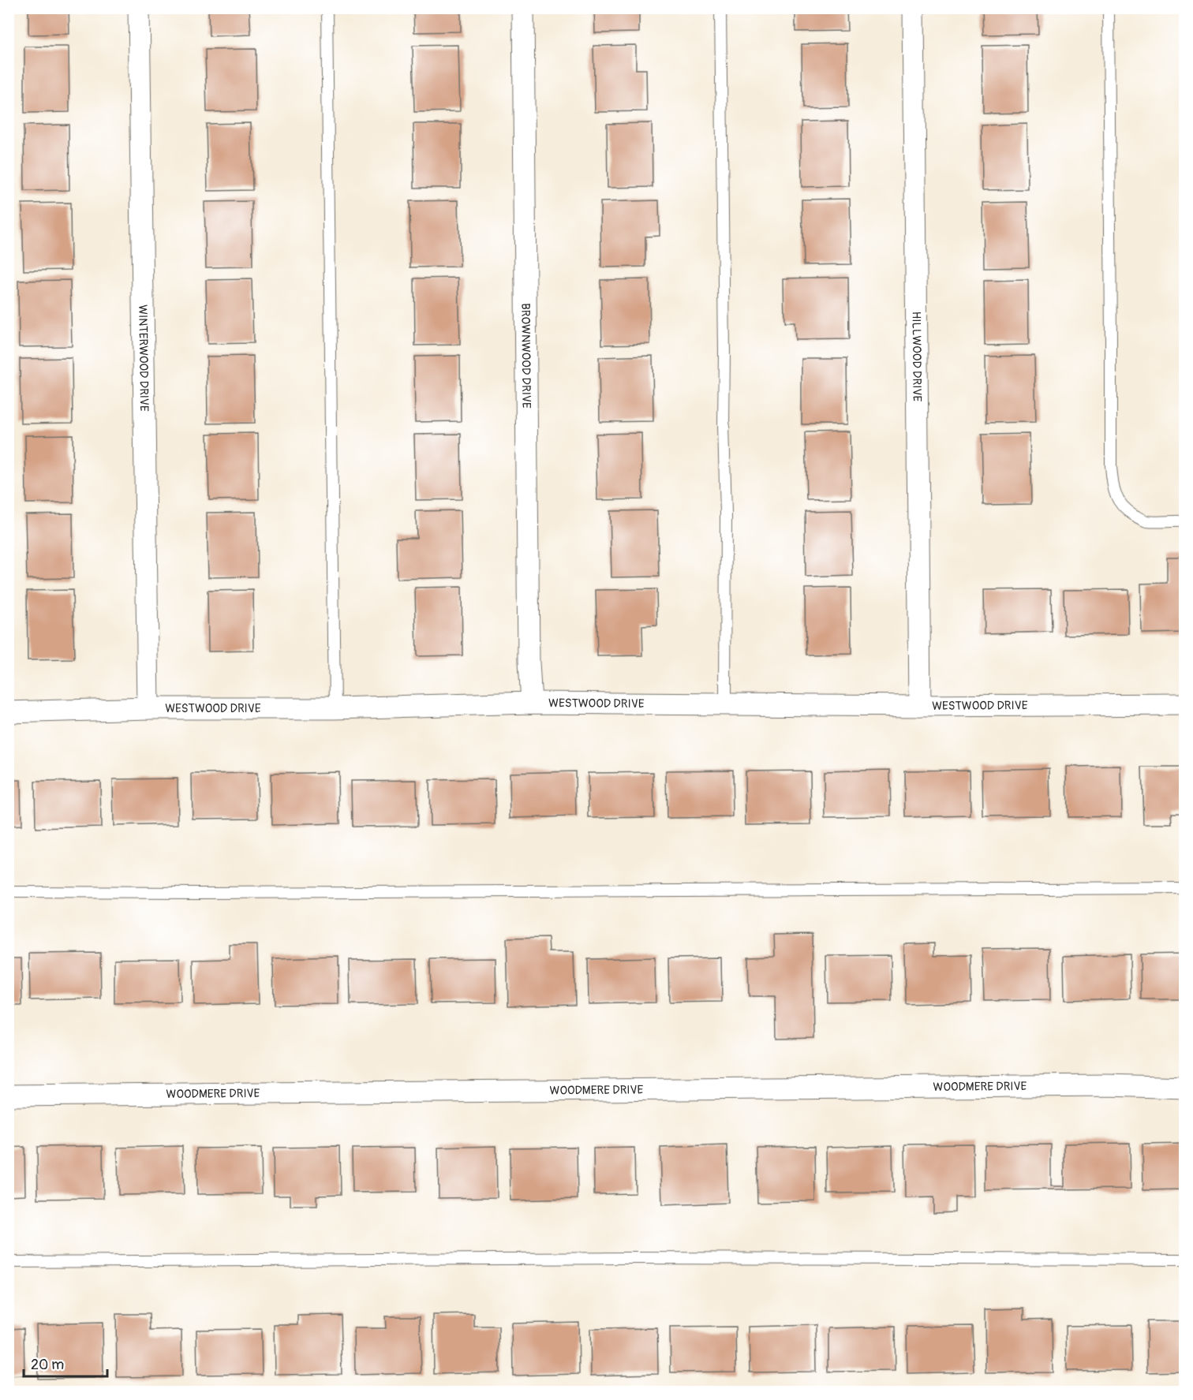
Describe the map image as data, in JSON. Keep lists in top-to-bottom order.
{
  "streets": {
    "street": [
      "BROWNWOOD DRIVE",
      "HILLWOOD DRIVE",
      "WINTERWOOD DRIVE",
      "WESTWOOD DRIVE",
      "WOODMERE DRIVE"
    ]
  },
  "crossings": [
    ["BROWNWOOD DRIVE", "WESTWOOD DRIVE"],
    ["HILLWOOD DRIVE", "WESTWOOD DRIVE"],
    ["WINTERWOOD DRIVE", "WESTWOOD DRIVE"]
  ],
  "scale_bar": "20 m"
}
